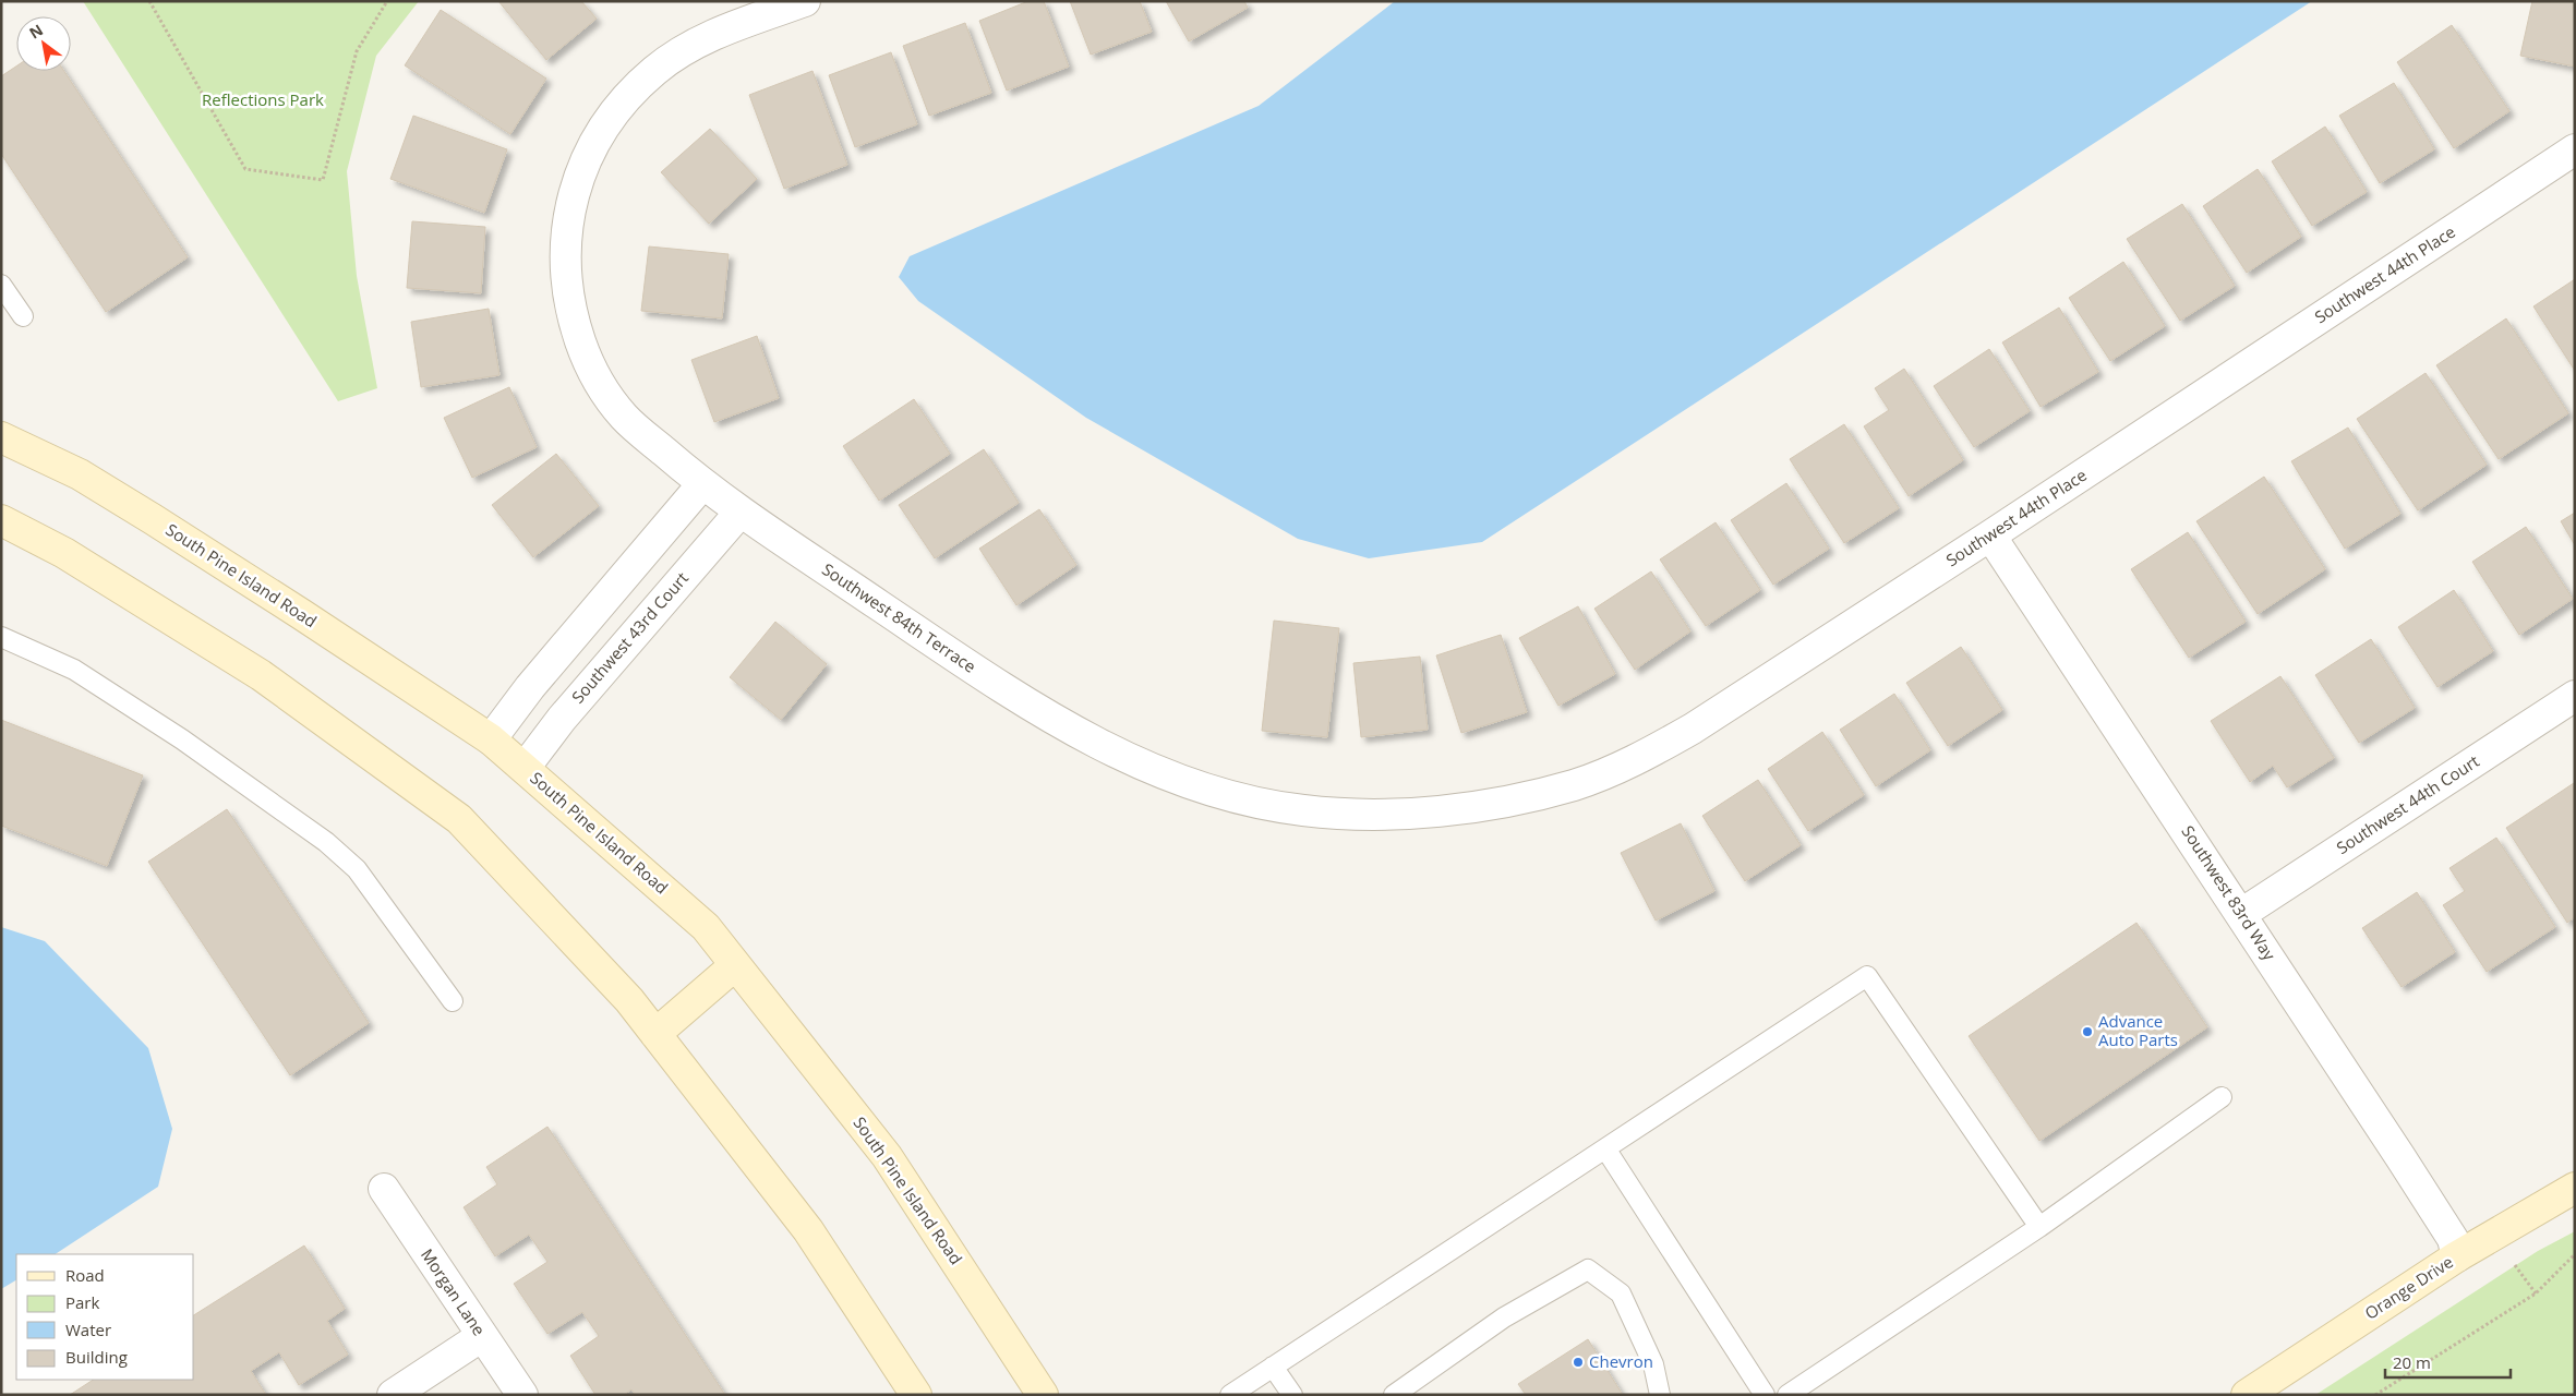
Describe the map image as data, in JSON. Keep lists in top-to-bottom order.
{
  "streets": {
    "main road": ["South Pine Island Road", "Orange Drive"],
    "street": [
      "Southwest 44th Place",
      "Southwest 84th Terrace",
      "Southwest 43rd Court",
      "Southwest 44th Court",
      "Southwest 83rd Way",
      "Morgan Lane"
    ]
  },
  "crossings": [
    ["Southwest 44th Place", "Southwest 84th Terrace"],
    ["Southwest 44th Place", "Southwest 83rd Way"],
    ["South Pine Island Road", "Southwest 43rd Court"],
    ["Southwest 84th Terrace", "Southwest 43rd Court"],
    ["Southwest 44th Court", "Southwest 83rd Way"],
    ["Southwest 83rd Way", "Orange Drive"]
  ],
  "parks": ["Reflections Park"],
  "places": ["Advance Auto Parts", "Chevron"],
  "legend": [
    "Road",
    "Park",
    "Water",
    "Building"
  ],
  "scale_bar": "20 m",
  "north": "top left"
}
